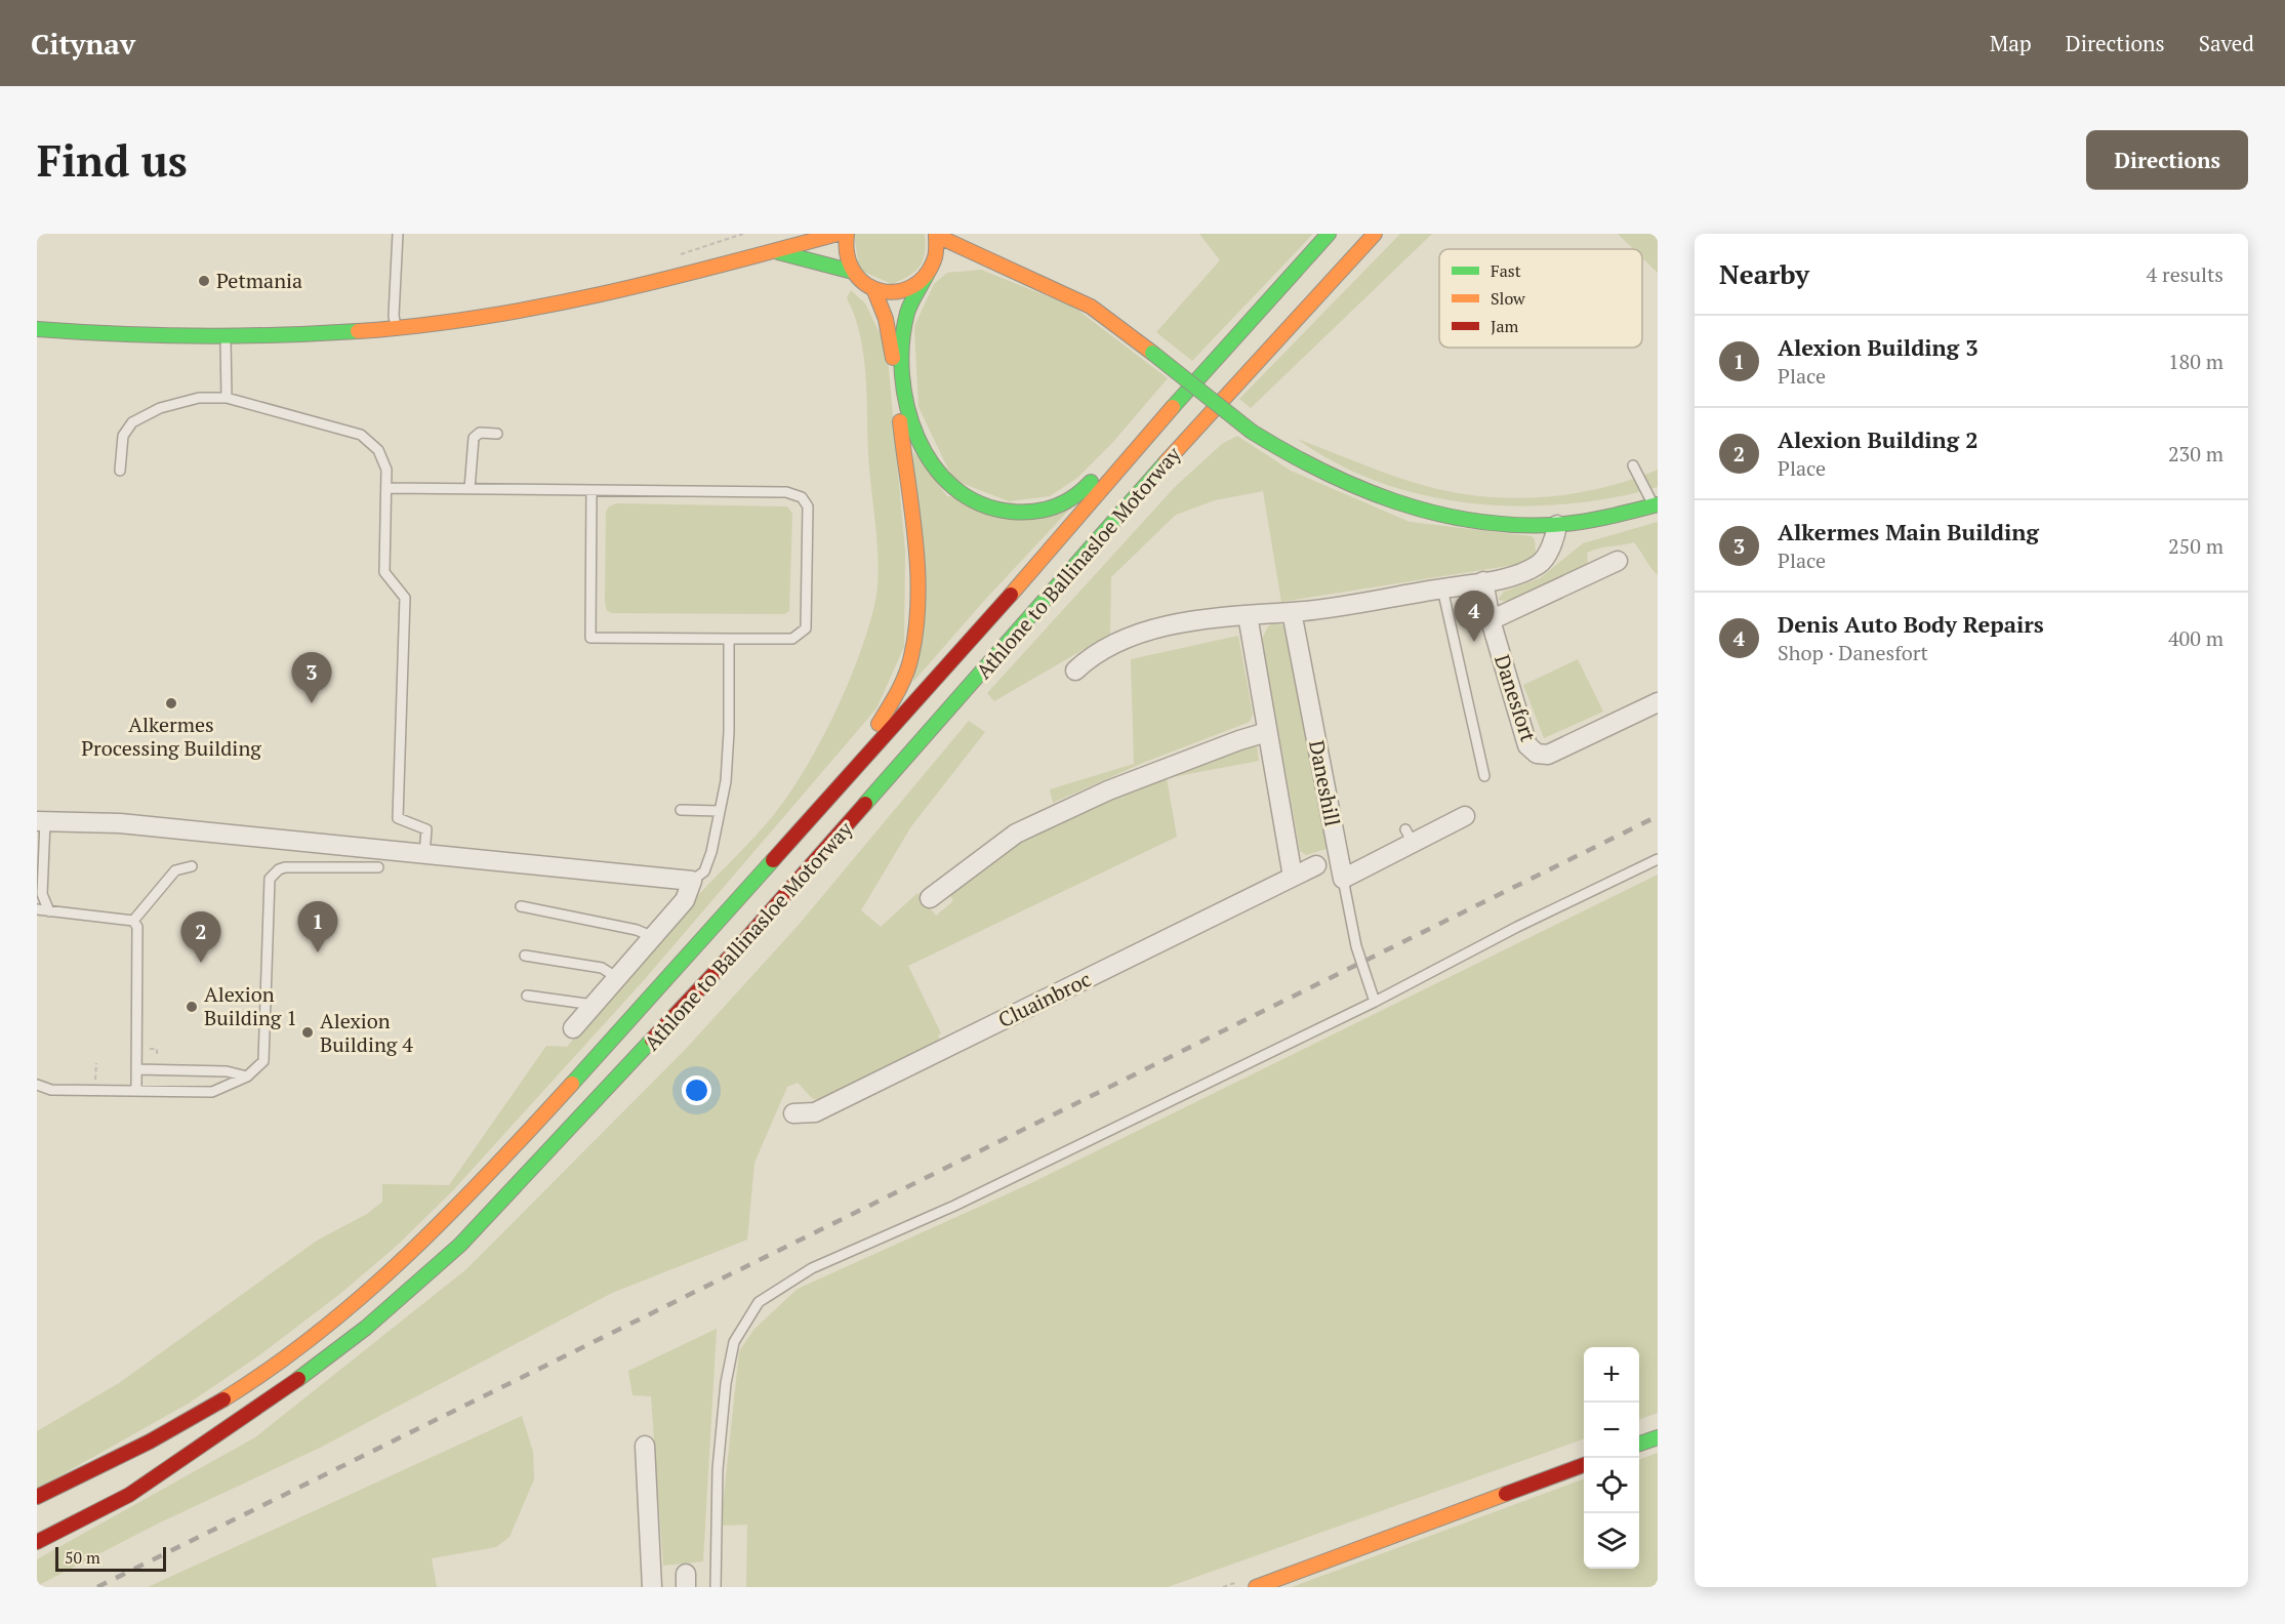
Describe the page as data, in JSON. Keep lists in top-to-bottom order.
{
  "streets": {
    "main road": ["Athlone to Ballinasloe Motorway"],
    "street": ["Danesfort", "Daneshill", "Cluainbroc"]
  },
  "places": [
    "Petmania",
    "Alkermes Processing Building",
    "Alexion Building 1",
    "Alexion Building 4"
  ],
  "legend": ["Fast", "Slow", "Jam"],
  "scale_bar": "50 m",
  "page": {
    "header": "Citynav",
    "nav": ["Map", "Directions", "Saved"],
    "buttons": "Directions",
    "title": "Find us",
    "heading": ["Nearby", "4 results"],
    "list": [
      {
        "mark": "1",
        "name": "Alexion Building 3",
        "note": "Place",
        "value": "180 m"
      },
      {
        "mark": "2",
        "name": "Alexion Building 2",
        "note": "Place",
        "value": "230 m"
      },
      {
        "mark": "3",
        "name": "Alkermes Main Building",
        "note": "Place",
        "value": "250 m"
      },
      {
        "mark": "4",
        "name": "Denis Auto Body Repairs",
        "note": "Shop · Danesfort",
        "value": "400 m"
      }
    ],
    "pins": [
      "4",
      "3",
      "1",
      "2"
    ],
    "map_buttons": ["+", "−"],
    "scale": "50 m"
  }
}
